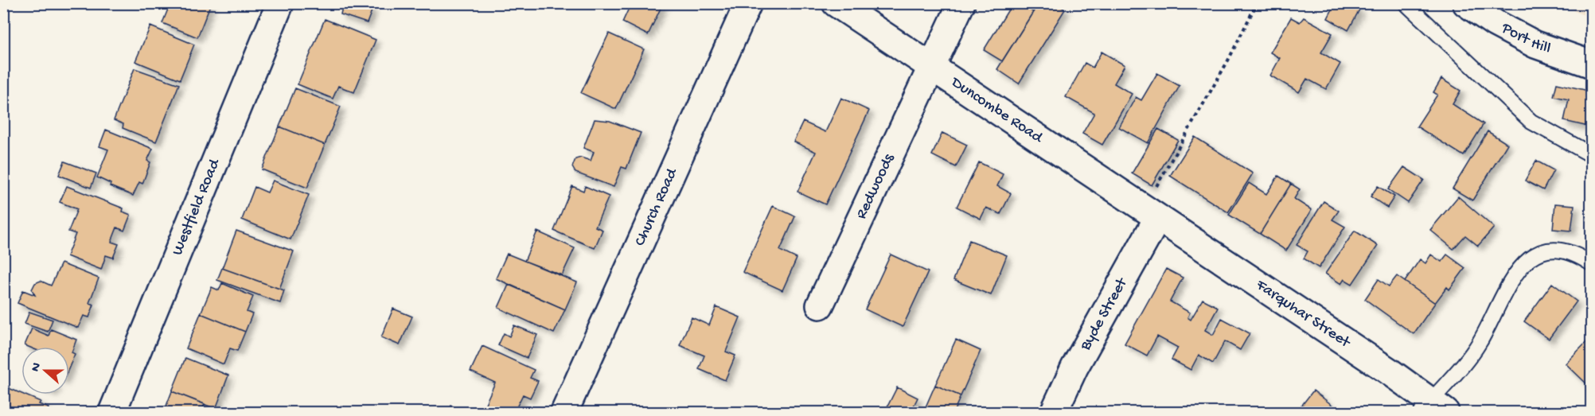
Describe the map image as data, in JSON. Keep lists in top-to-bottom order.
{
  "streets": {
    "street": [
      "Port Hill",
      "Duncombe Road",
      "Redwoods",
      "Westfield Road",
      "Church Road",
      "Farquhar Street",
      "Byde Street"
    ]
  },
  "crossings": [
    ["Duncombe Road", "Redwoods"],
    ["Duncombe Road", "Farquhar Street"],
    ["Duncombe Road", "Byde Street"],
    ["Farquhar Street", "Byde Street"]
  ],
  "north": "left"
}
